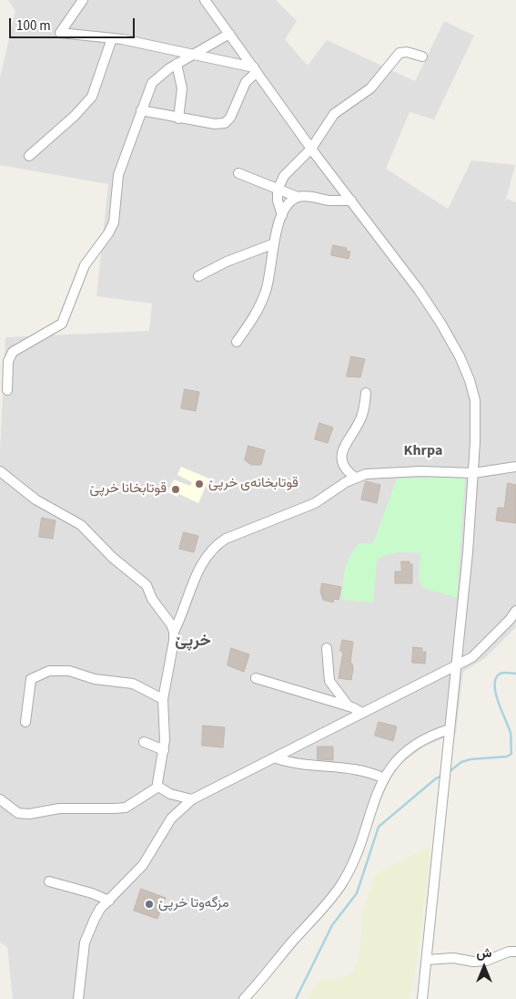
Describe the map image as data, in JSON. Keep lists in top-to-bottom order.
{
  "districts": ["Khrpa", "خرپێ"],
  "places": ["قوتابخانەی خرپێ", "قوتابخانا خرپێ", "مزگەوتا خرپێ"],
  "scale_bar": "100 m",
  "north": "top"
}
